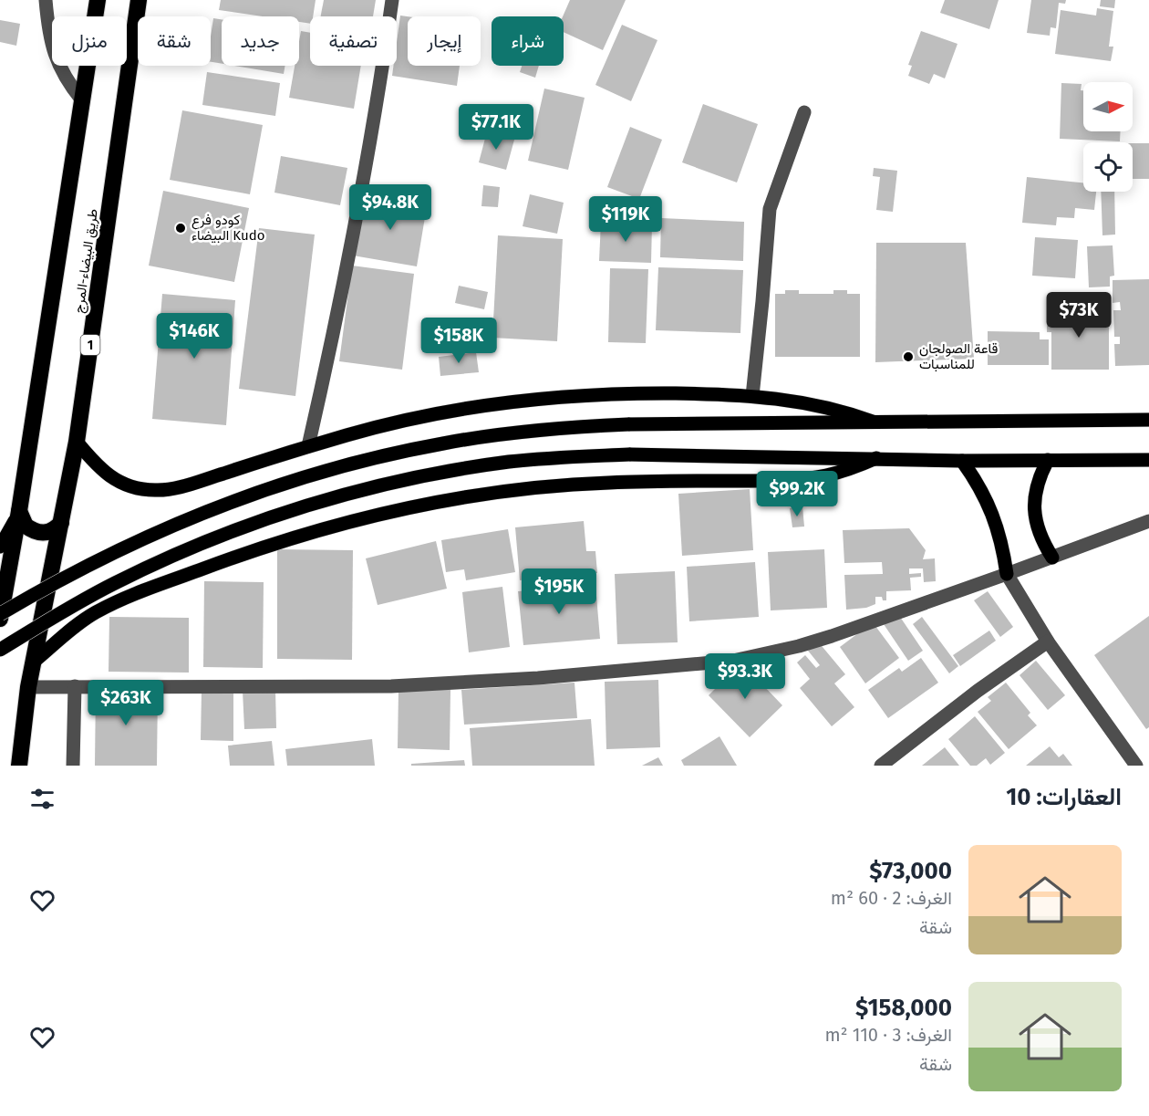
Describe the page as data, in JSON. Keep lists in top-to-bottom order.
{
  "streets": {
    "highway": ["طريق البيضاء-المرج", "1"]
  },
  "places": ["كودو فرع البيضاء Kudo", "قاعة الصولجان للمناسبات"],
  "north": "right",
  "page": {
    "chip": [
      "شراء",
      "إيجار",
      "تصفية",
      "جديد",
      "شقة",
      "منزل"
    ],
    "price": [
      "$77.1K",
      "$94.8K",
      "$119K",
      "$73K",
      "$146K",
      "$158K",
      "$99.2K",
      "$195K",
      "$93.3K",
      "$263K"
    ],
    "heading": "العقارات: 10",
    "list": [
      {
        "name": "$73,000",
        "note": "الغرف: 2 · 60 m² · شقة"
      },
      {
        "name": "$158,000",
        "note": "الغرف: 3 · 110 m² · شقة"
      }
    ]
  }
}
